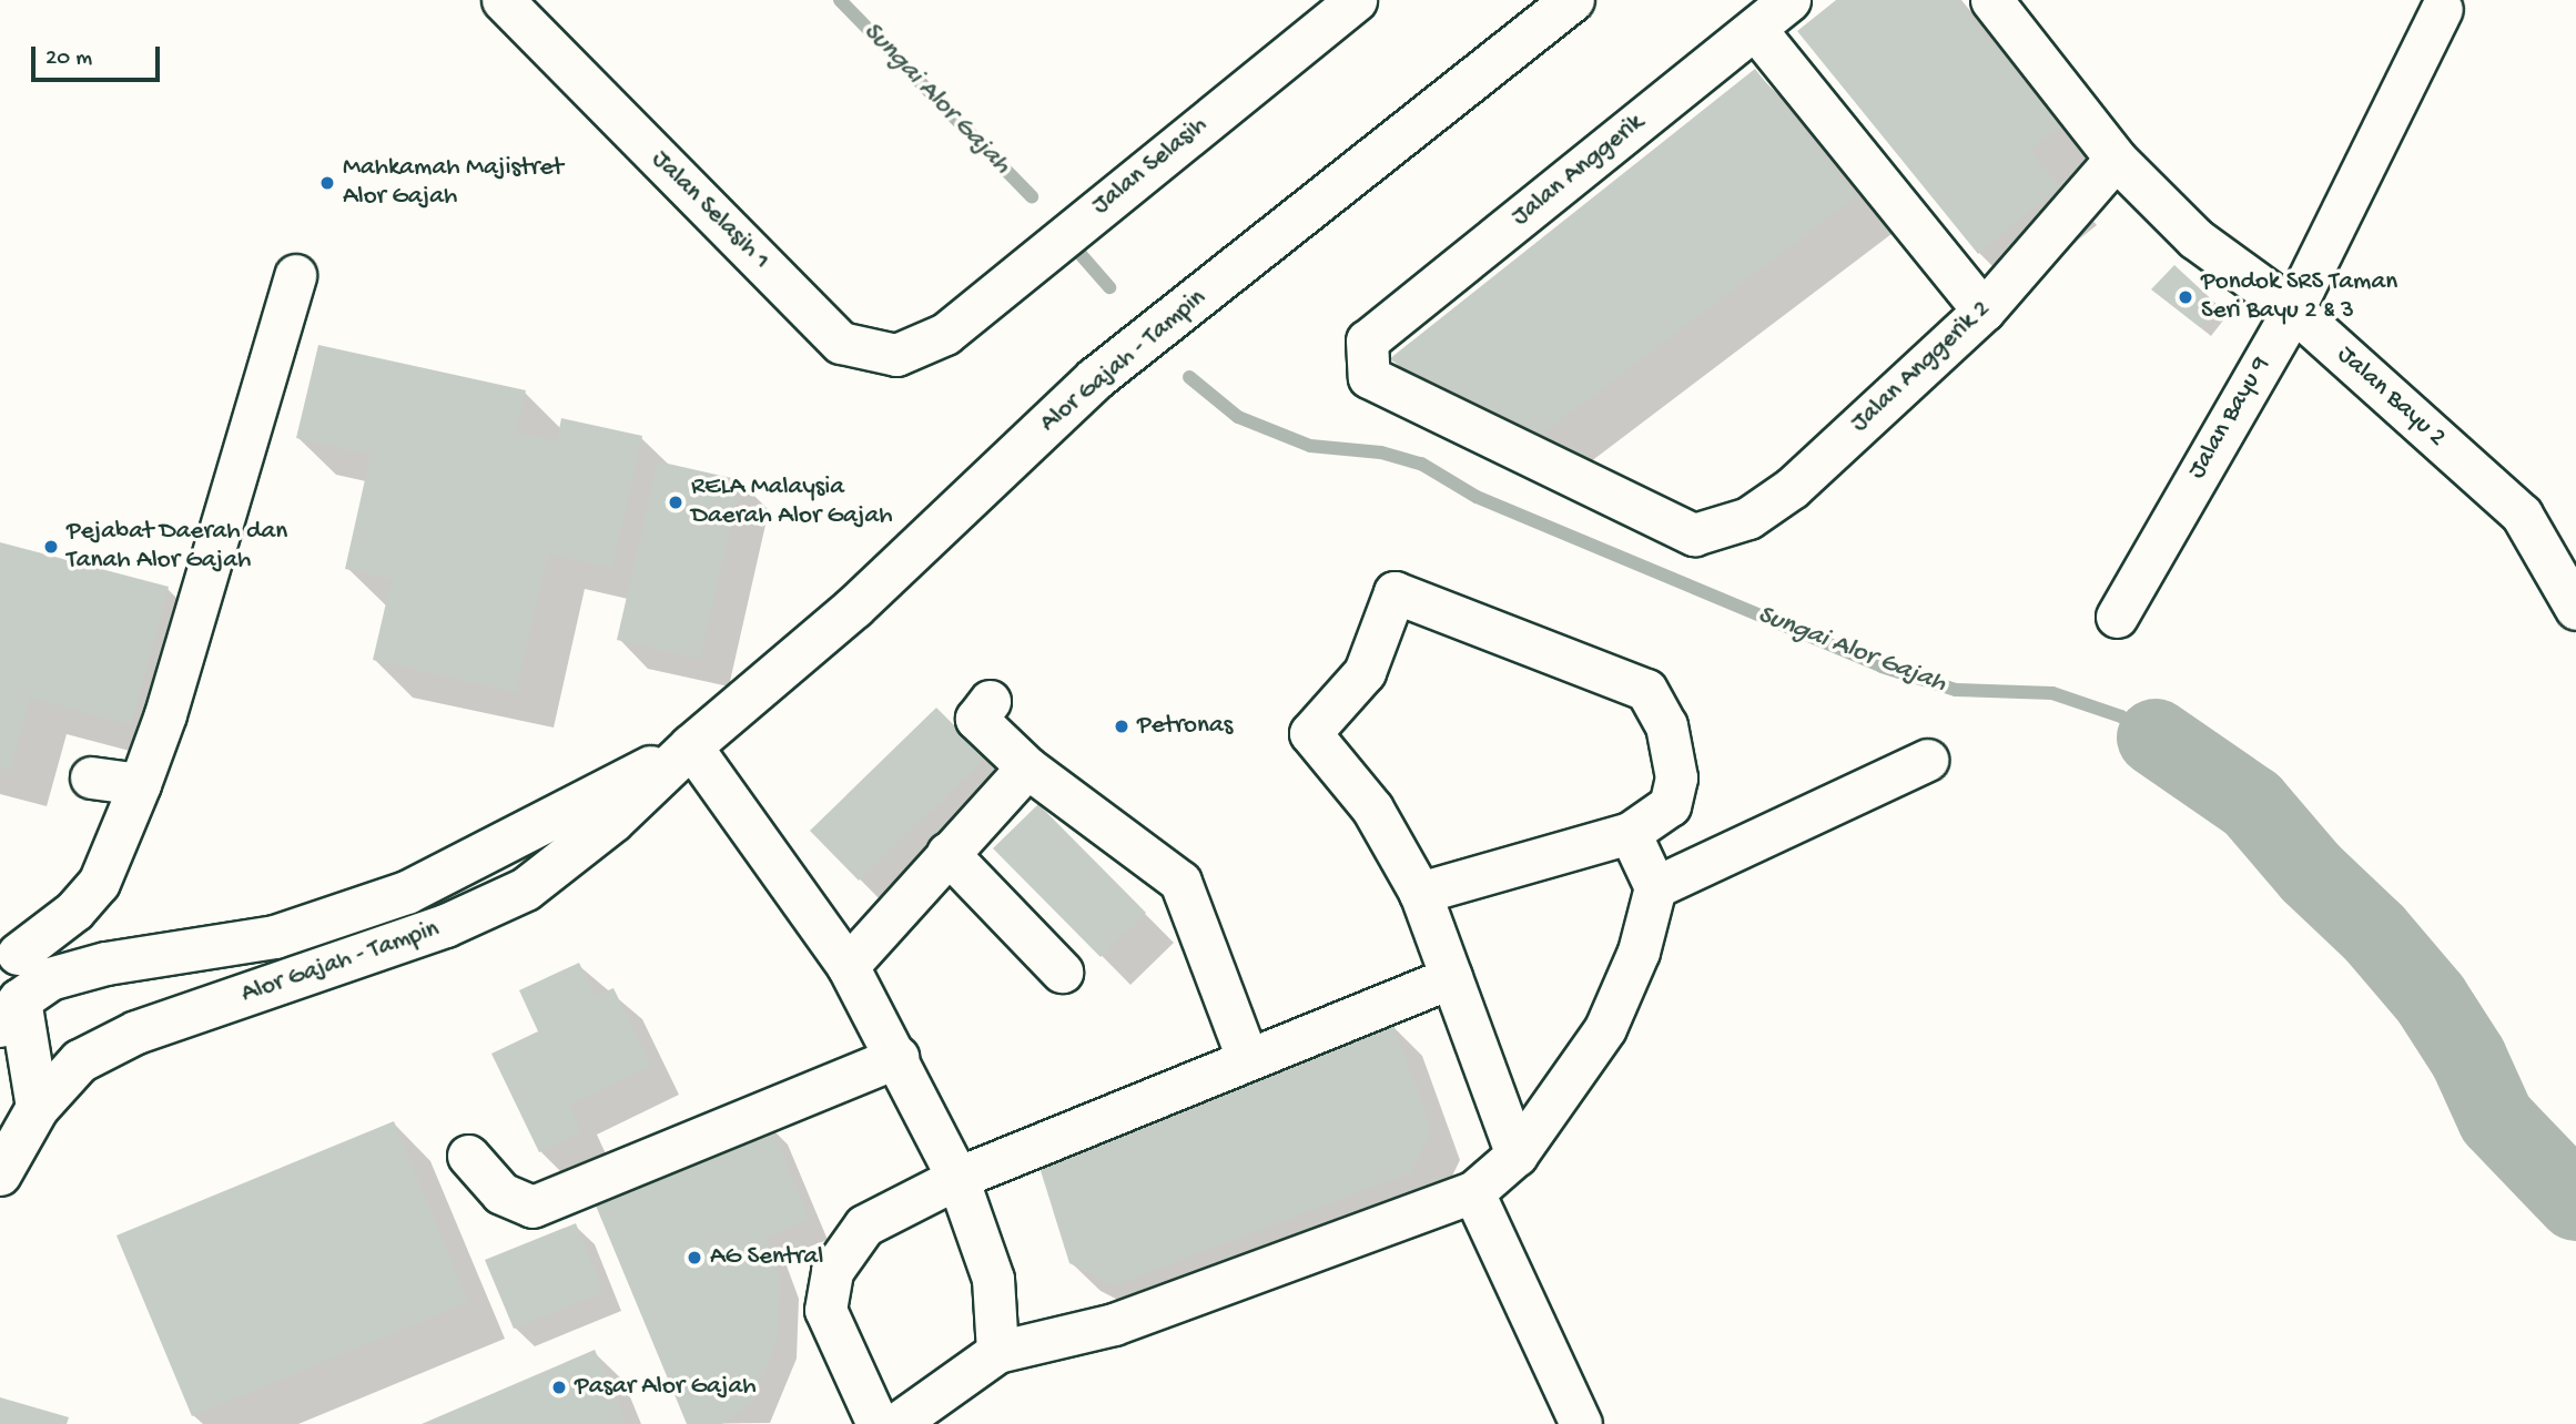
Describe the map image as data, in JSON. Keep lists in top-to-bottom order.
{
  "streets": {
    "main road": ["Alor Gajah - Tampin"],
    "street": [
      "Jalan Selasih",
      "Jalan Anggerik",
      "Jalan Selasih 1",
      "Jalan Anggerik 2",
      "Jalan Bayu 2",
      "Jalan Bayu 9"
    ]
  },
  "crossings": [
    ["Jalan Selasih", "Jalan Selasih 1"],
    ["Jalan Anggerik", "Jalan Anggerik 2"],
    ["Jalan Anggerik 2", "Jalan Bayu 2"],
    ["Jalan Bayu 2", "Jalan Bayu 9"]
  ],
  "water": ["Sungai Alor Gajah"],
  "places": [
    "Mahkamah Majistret Alor Gajah",
    "Pondok SRS Taman Seri Bayu 2 & 3",
    "RELA Malaysia Daerah Alor Gajah",
    "Pejabat Daerah dan Tanah Alor Gajah",
    "Petronas",
    "AG Sentral",
    "Pasar Alor Gajah"
  ],
  "scale_bar": "20 m"
}
